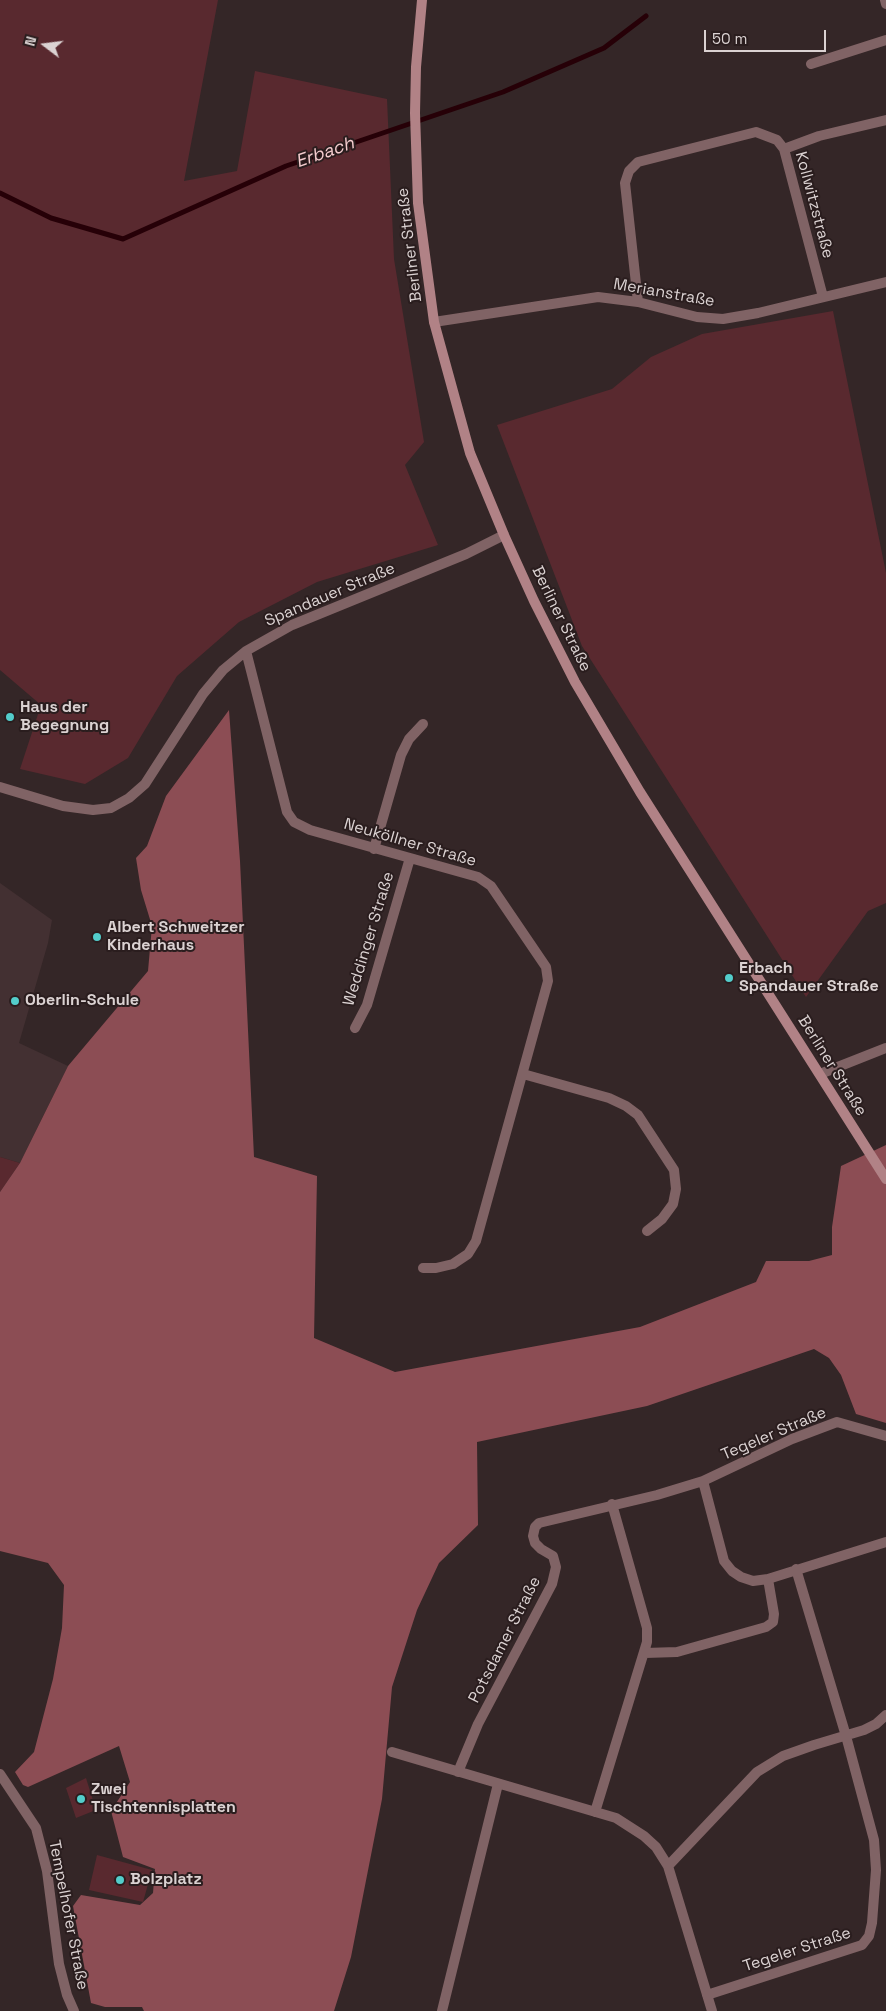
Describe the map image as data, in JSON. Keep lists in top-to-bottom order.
{
  "streets": {
    "street": [
      "Kollwitzstraße",
      "Berliner Straße",
      "Merianstraße",
      "Spandauer Straße",
      "Neuköllner Straße",
      "Weddinger Straße",
      "Tegeler Straße",
      "Potsdamer Straße",
      "Tempelhofer Straße"
    ]
  },
  "crossings": [
    ["Kollwitzstraße", "Merianstraße"],
    ["Berliner Straße", "Merianstraße"],
    ["Berliner Straße", "Spandauer Straße"],
    ["Spandauer Straße", "Neuköllner Straße"],
    ["Neuköllner Straße", "Weddinger Straße"],
    ["Tegeler Straße", "Potsdamer Straße"]
  ],
  "water": ["Erbach"],
  "places": [
    "Haus der Begegnung",
    "Albert Schweitzer Kinderhaus",
    "Erbach Spandauer Straße",
    "Oberlin-Schule",
    "Zwei Tischtennisplatten",
    "Bolzplatz"
  ],
  "scale_bar": "50 m",
  "north": "left"
}
